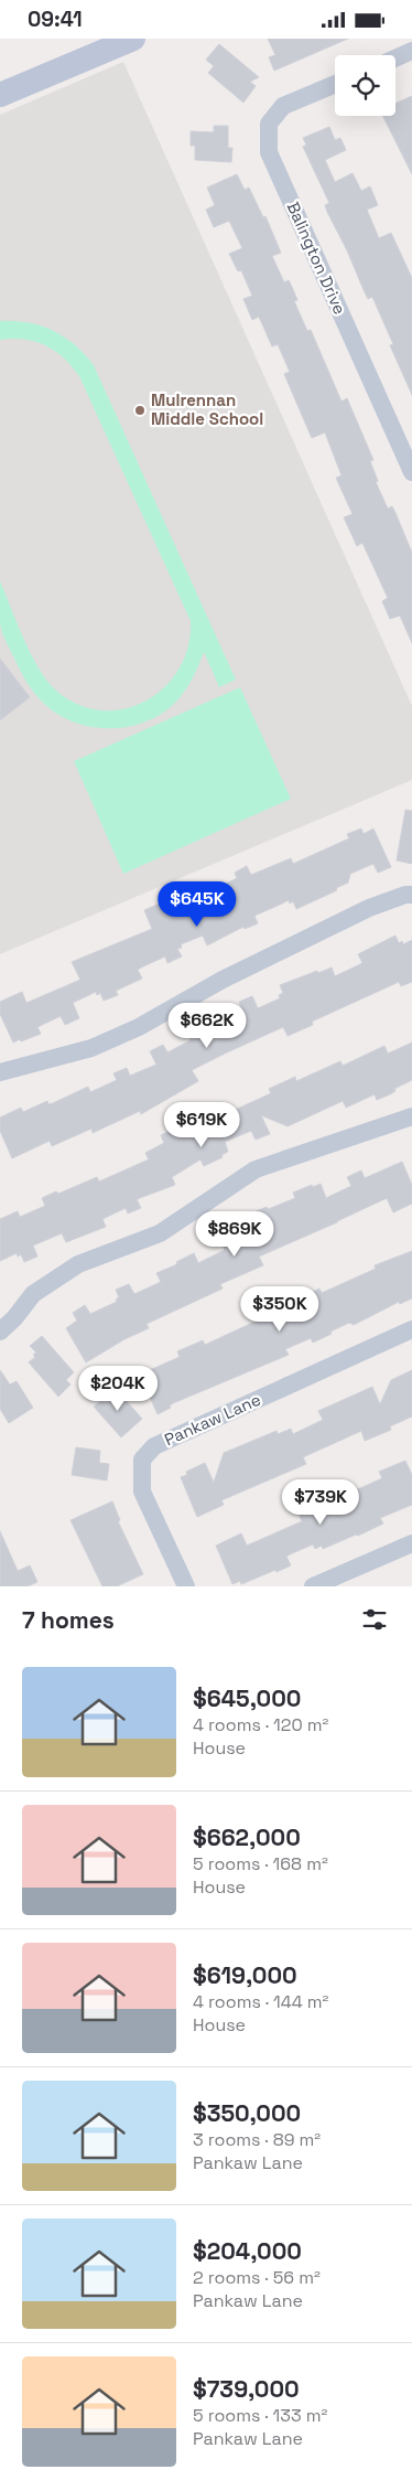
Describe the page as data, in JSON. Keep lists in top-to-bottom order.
{
  "streets": {
    "street": ["Balington Drive", "Pankaw Lane"]
  },
  "places": ["Mulrennan Middle School"],
  "page": {
    "status": "09:41",
    "price": [
      "$645K",
      "$662K",
      "$619K",
      "$869K",
      "$350K",
      "$204K",
      "$739K"
    ],
    "heading": "7 homes",
    "list": [
      {
        "name": "$645,000",
        "note": "4 rooms · 120 m² · House"
      },
      {
        "name": "$662,000",
        "note": "5 rooms · 168 m² · House"
      },
      {
        "name": "$619,000",
        "note": "4 rooms · 144 m² · House"
      },
      {
        "name": "$350,000",
        "note": "3 rooms · 89 m² · Pankaw Lane"
      },
      {
        "name": "$204,000",
        "note": "2 rooms · 56 m² · Pankaw Lane"
      },
      {
        "name": "$739,000",
        "note": "5 rooms · 133 m² · Pankaw Lane"
      }
    ]
  }
}
